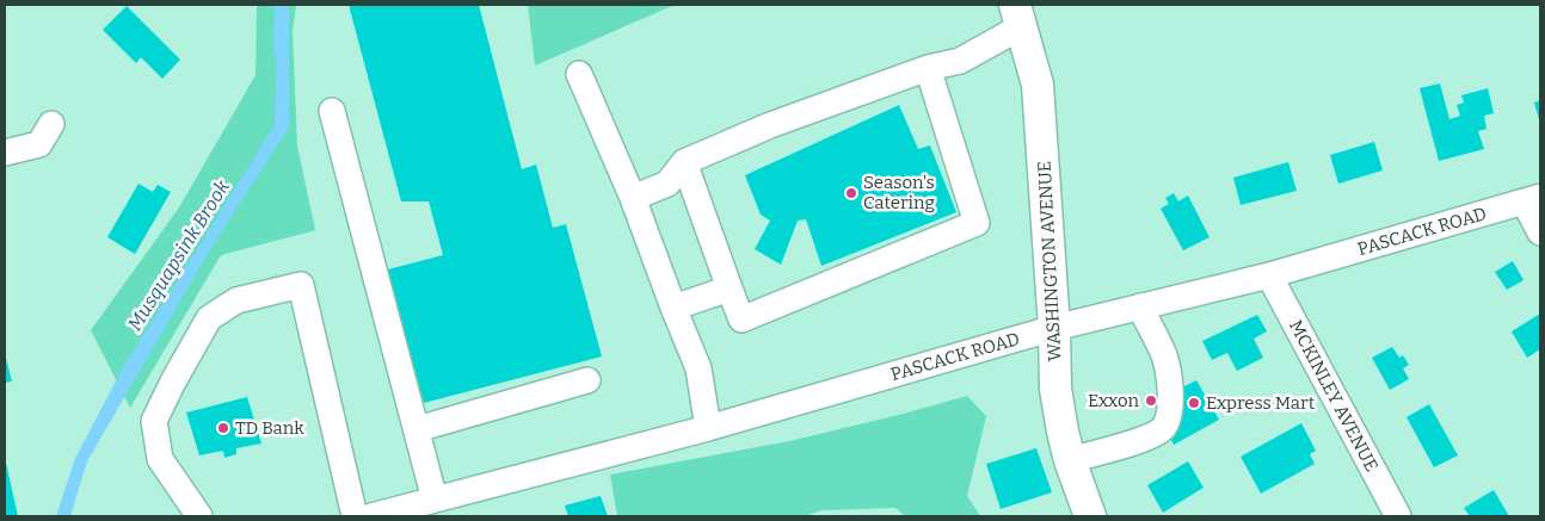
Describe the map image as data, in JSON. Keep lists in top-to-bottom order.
{
  "streets": {
    "main road": ["WASHINGTON AVENUE"],
    "street": ["PASCACK ROAD", "MCKINLEY AVENUE"]
  },
  "crossings": [
    ["PASCACK ROAD", "WASHINGTON AVENUE"],
    ["PASCACK ROAD", "MCKINLEY AVENUE"]
  ],
  "water": ["Musquapsink Brook"],
  "places": [
    "Season's Catering",
    "Exxon",
    "Express Mart",
    "TD Bank"
  ]
}
